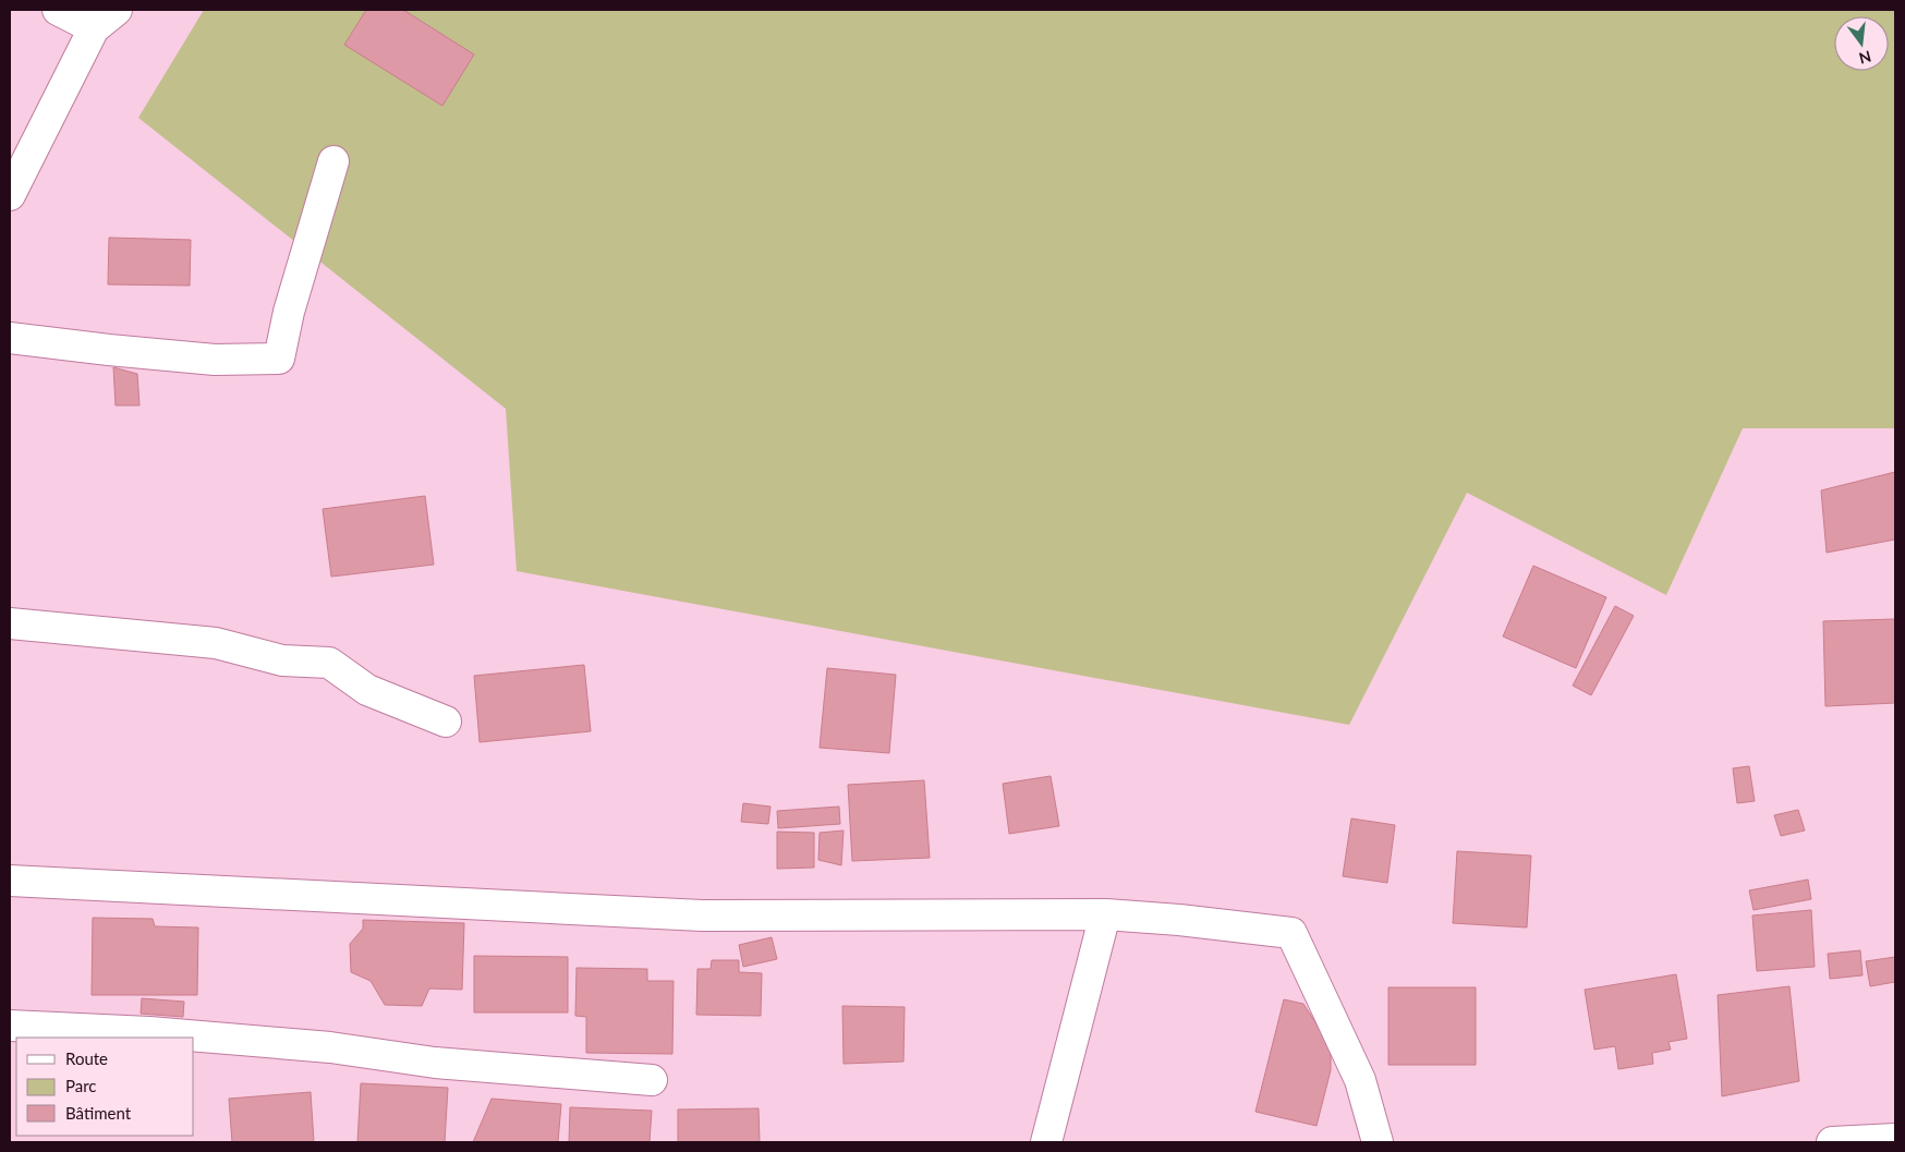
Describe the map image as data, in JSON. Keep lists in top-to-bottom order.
{
  "legend": ["Route", "Parc", "Bâtiment"],
  "north": "bottom"
}
